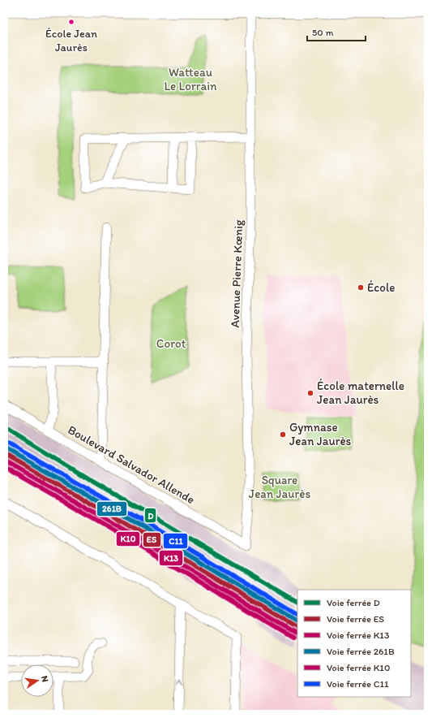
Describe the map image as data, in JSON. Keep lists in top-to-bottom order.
{
  "streets": {
    "street": ["Avenue Pierre Kœnig", "Boulevard Salvador Allende"]
  },
  "crossings": [
    ["Avenue Pierre Kœnig", "Boulevard Salvador Allende"]
  ],
  "parks": ["Watteau Le Lorrain", "Corot", "Square Jean Jaurès"],
  "places": [
    "École Jean Jaurès",
    "École",
    "École maternelle Jean Jaurès",
    "Gymnase Jean Jaurès"
  ],
  "lines": [
    "rail line D",
    "rail line C11",
    "rail line 261B",
    "rail line ES",
    "rail line K13",
    "rail line K10"
  ],
  "legend": [
    "Voie ferrée D",
    "Voie ferrée ES",
    "Voie ferrée K13",
    "Voie ferrée 261B",
    "Voie ferrée K10",
    "Voie ferrée C11"
  ],
  "scale_bar": "50 m",
  "north": "right"
}
